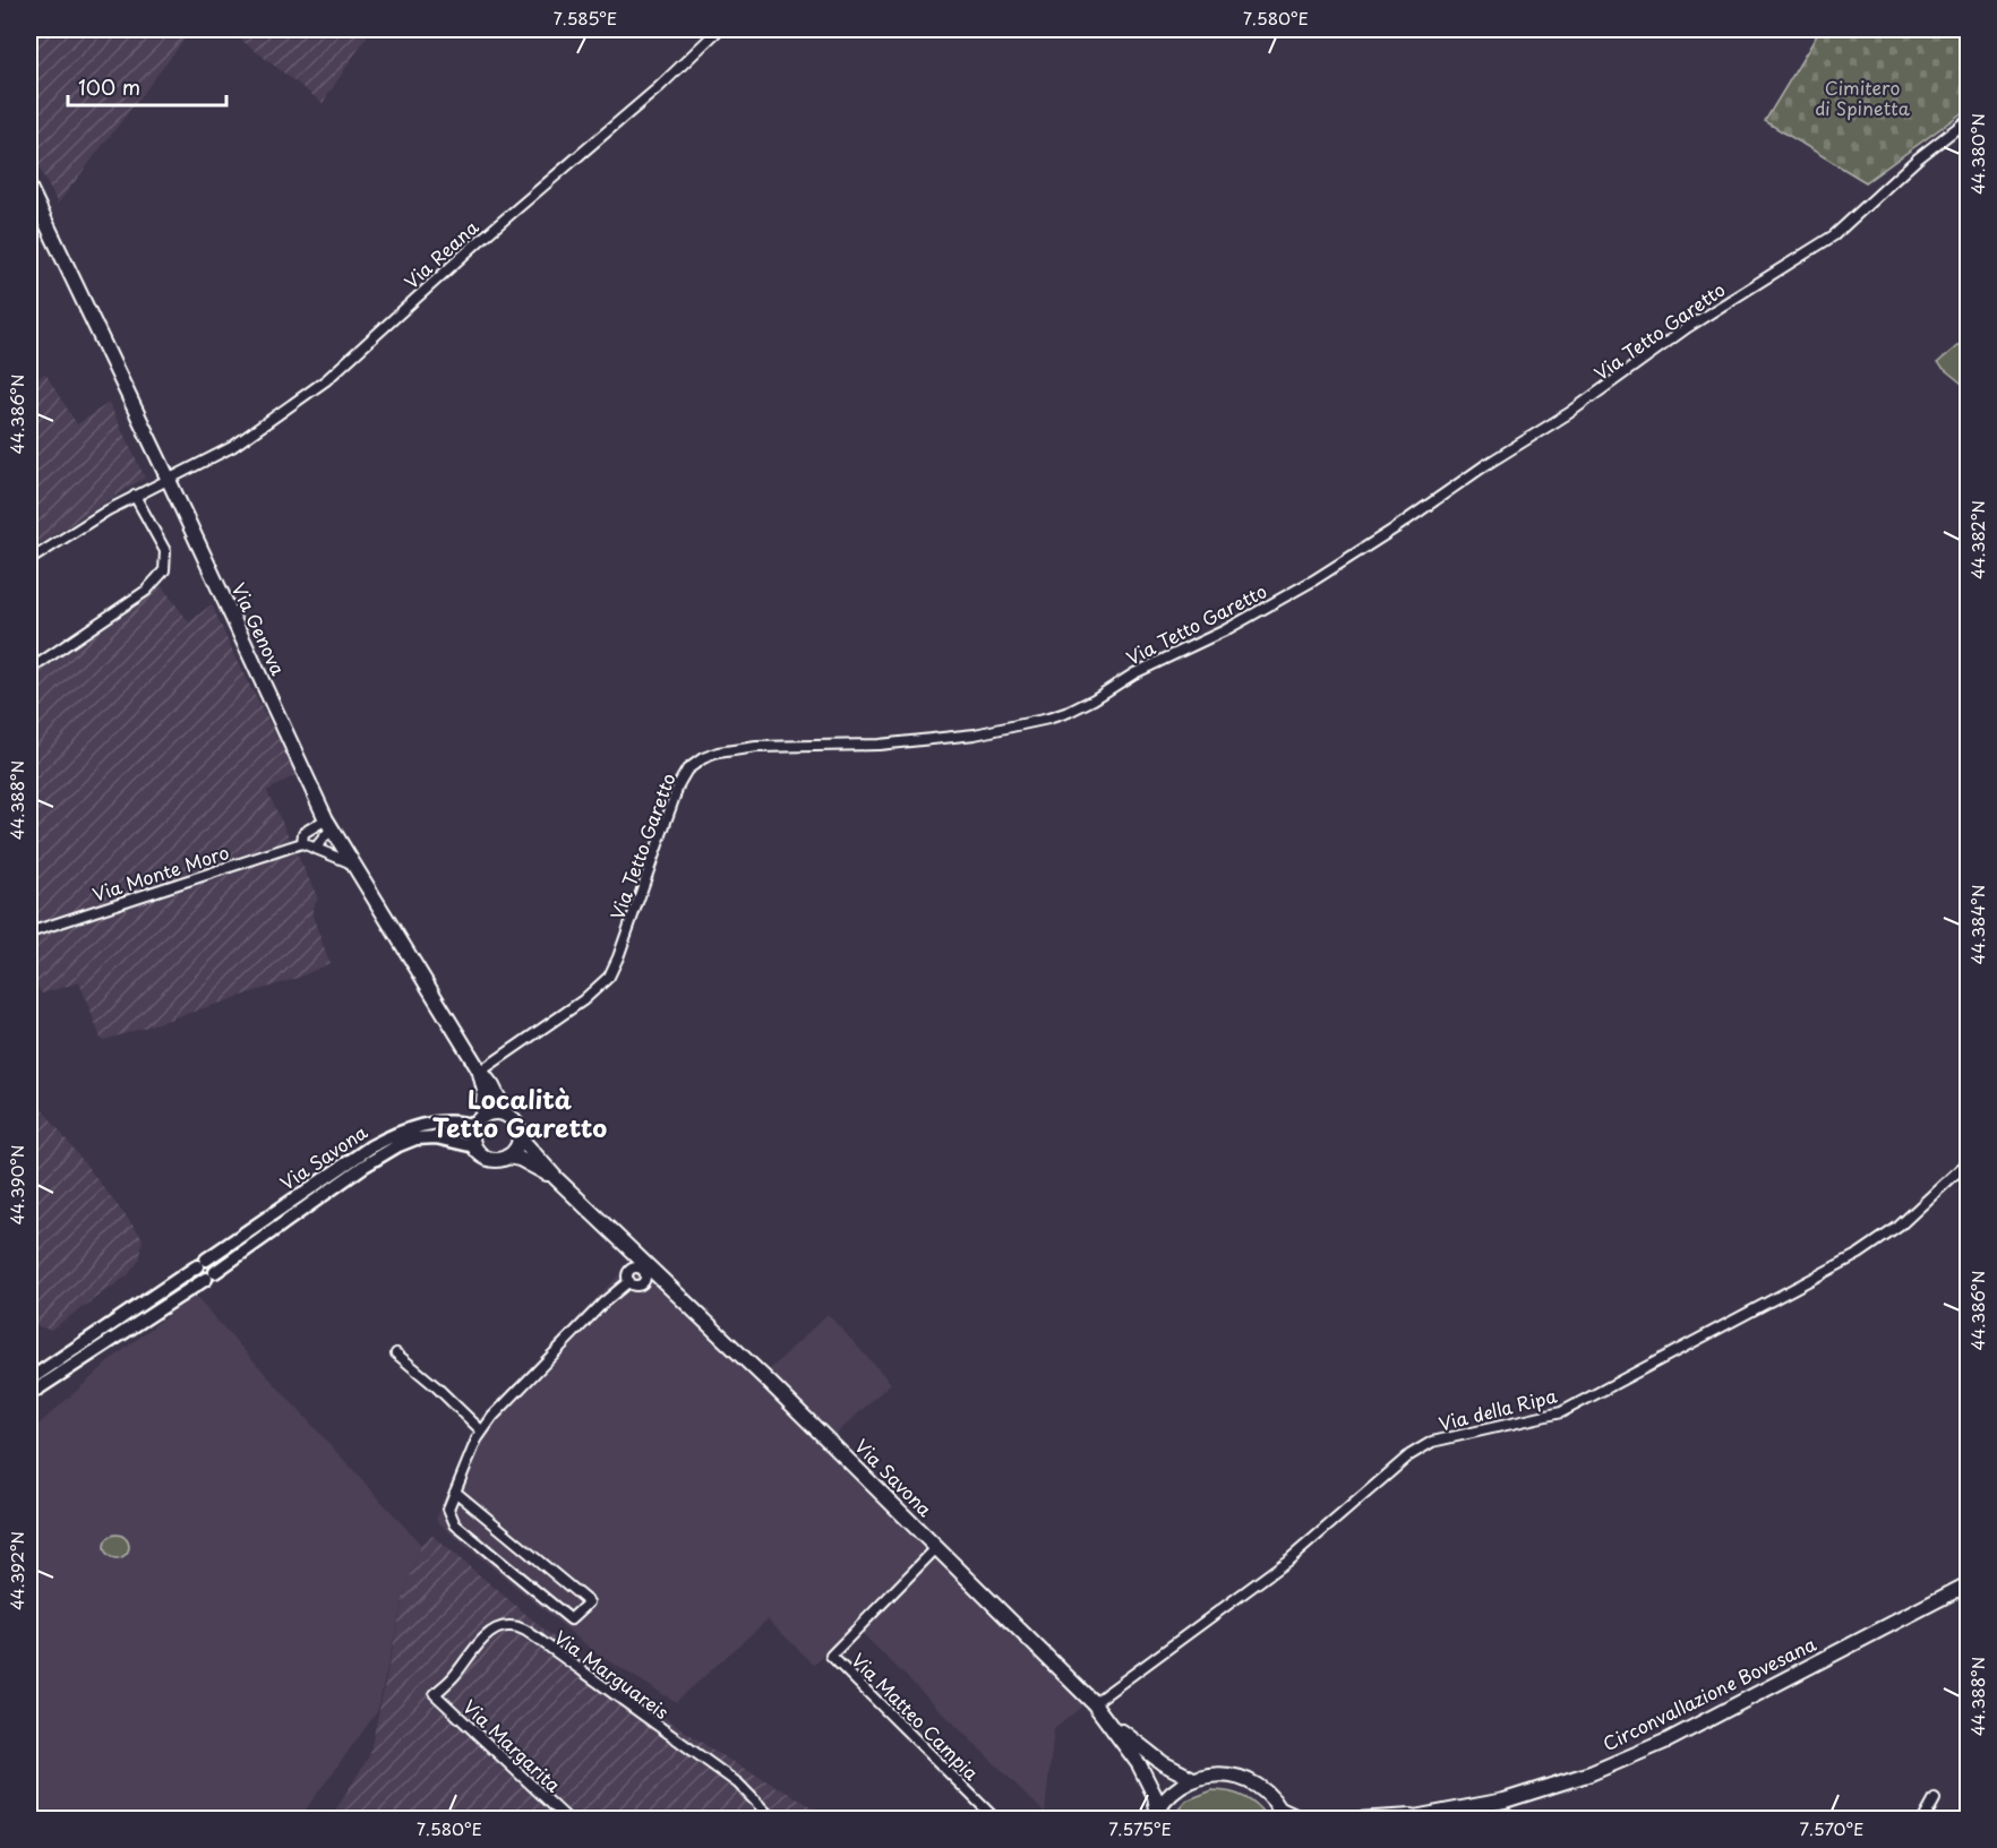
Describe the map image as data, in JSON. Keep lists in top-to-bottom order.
{
  "streets": {
    "main road": ["Via Genova", "Via Savona", "Circonvallazione Bovesana"],
    "street": [
      "Via Reana",
      "Via Tetto Garetto",
      "Via Monte Moro",
      "Via della Ripa",
      "Via Marguareis",
      "Via Matteo Campia",
      "Via Margarita"
    ]
  },
  "crossings": [
    ["Via Reana", "Via Genova"],
    ["Via Tetto Garetto", "Via Genova"],
    ["Via Genova", "Via Monte Moro"],
    ["Via Genova", "Via Savona"],
    ["Via Savona", "Via della Ripa"],
    ["Via Savona", "Via Matteo Campia"],
    ["Via Marguareis", "Via Margarita"]
  ],
  "districts": ["Località Tetto Garetto"],
  "parks": ["Cimitero di Spinetta"],
  "scale_bar": "100 m",
  "coordinates": [
    "7.585°E",
    "7.580°E",
    "44.380°N",
    "44.386°N",
    "44.382°N",
    "44.388°N",
    "44.384°N",
    "44.390°N",
    "44.392°N",
    "7.575°E",
    "7.570°E"
  ]
}
